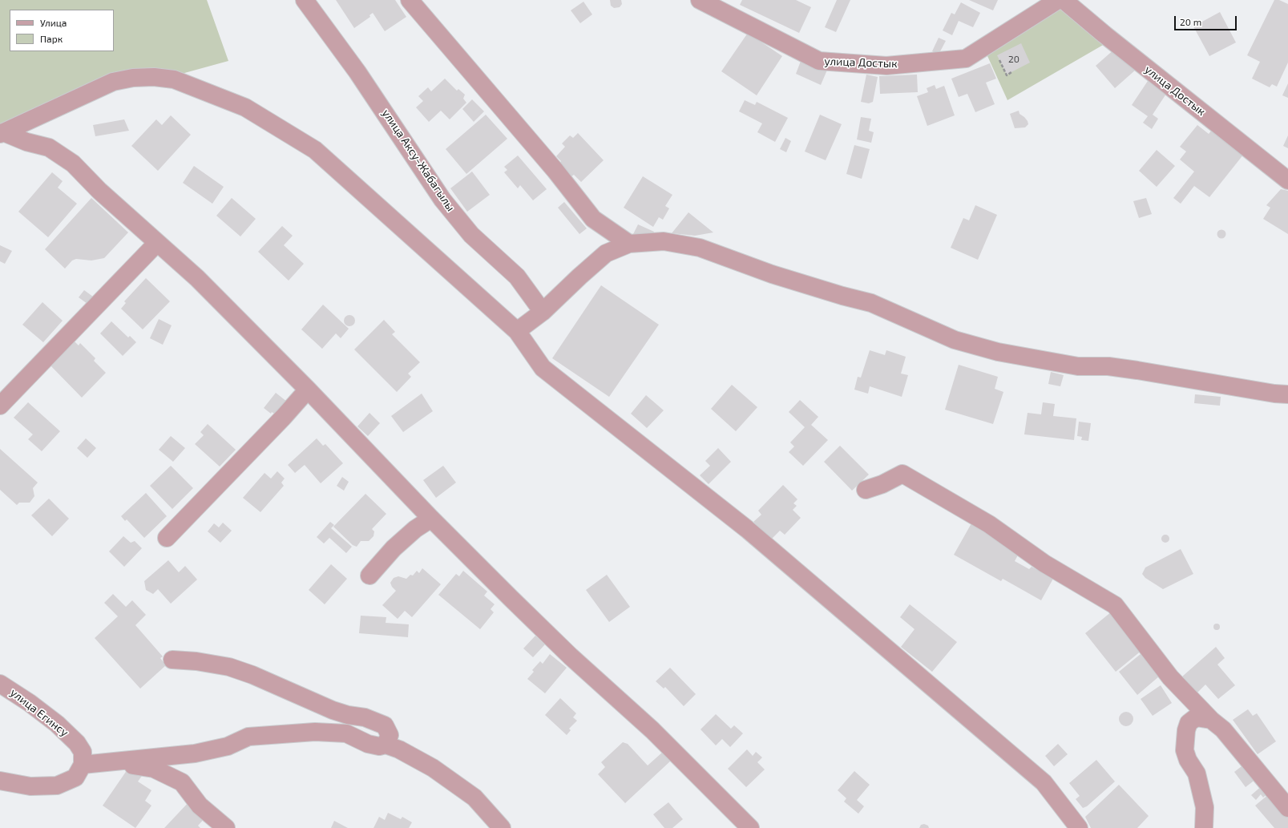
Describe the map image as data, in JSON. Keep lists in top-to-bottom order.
{
  "streets": {
    "street": ["улица Достык", "улица Аксу-Жабагылы", "улица Егинсу"]
  },
  "house_numbers": ["20"],
  "legend": ["Улица", "Парк"],
  "scale_bar": "20 m"
}
